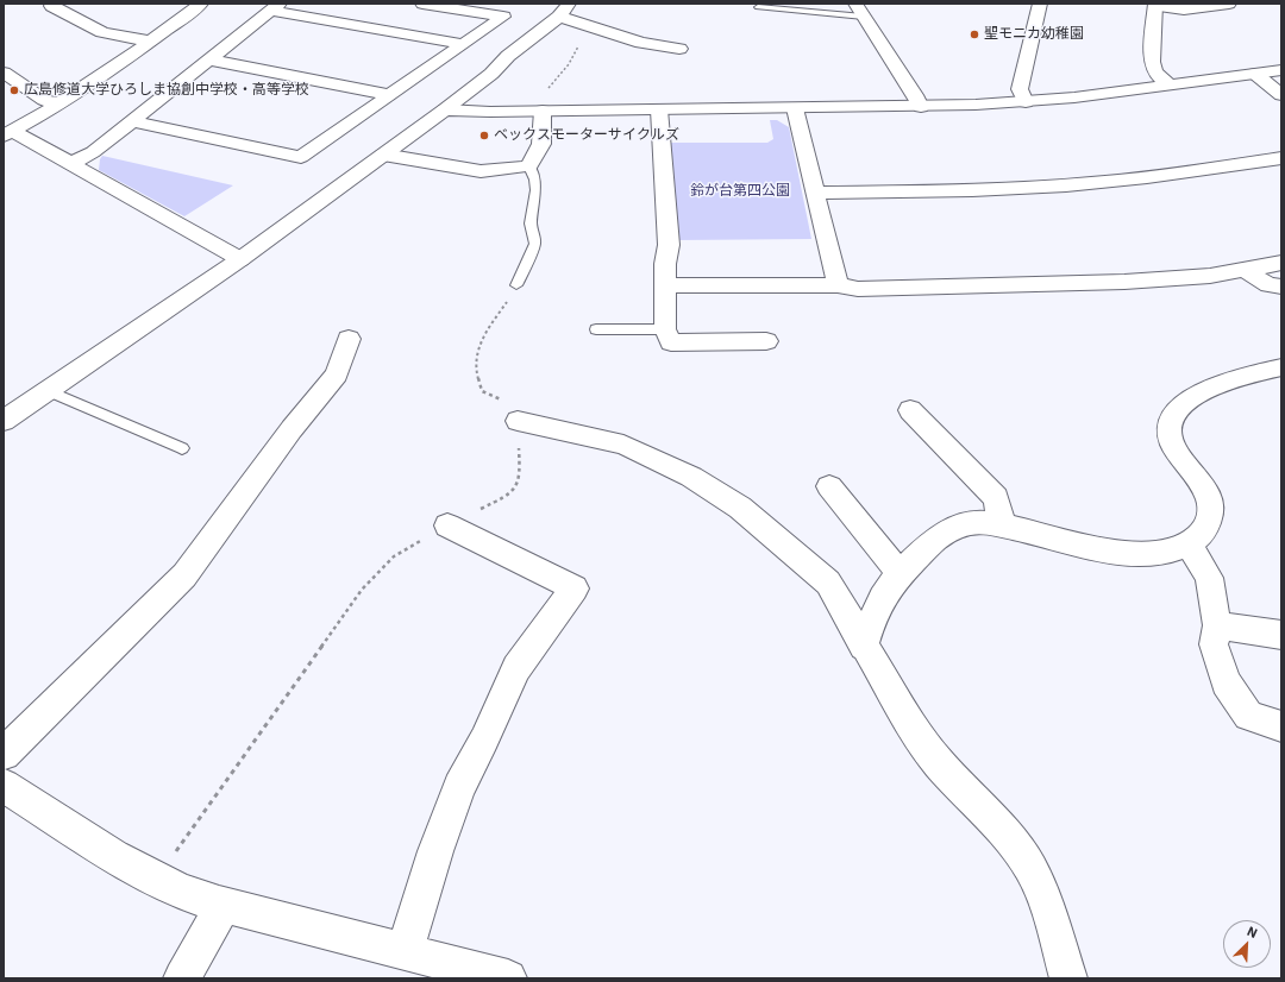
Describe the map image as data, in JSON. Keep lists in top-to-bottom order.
{
  "parks": ["鈴が台第四公園"],
  "places": ["聖モニカ幼稚園", "広島修道大学ひろしま協創中学校・高等学校", "ベックスモーターサイクルズ"],
  "north": "top right"
}
